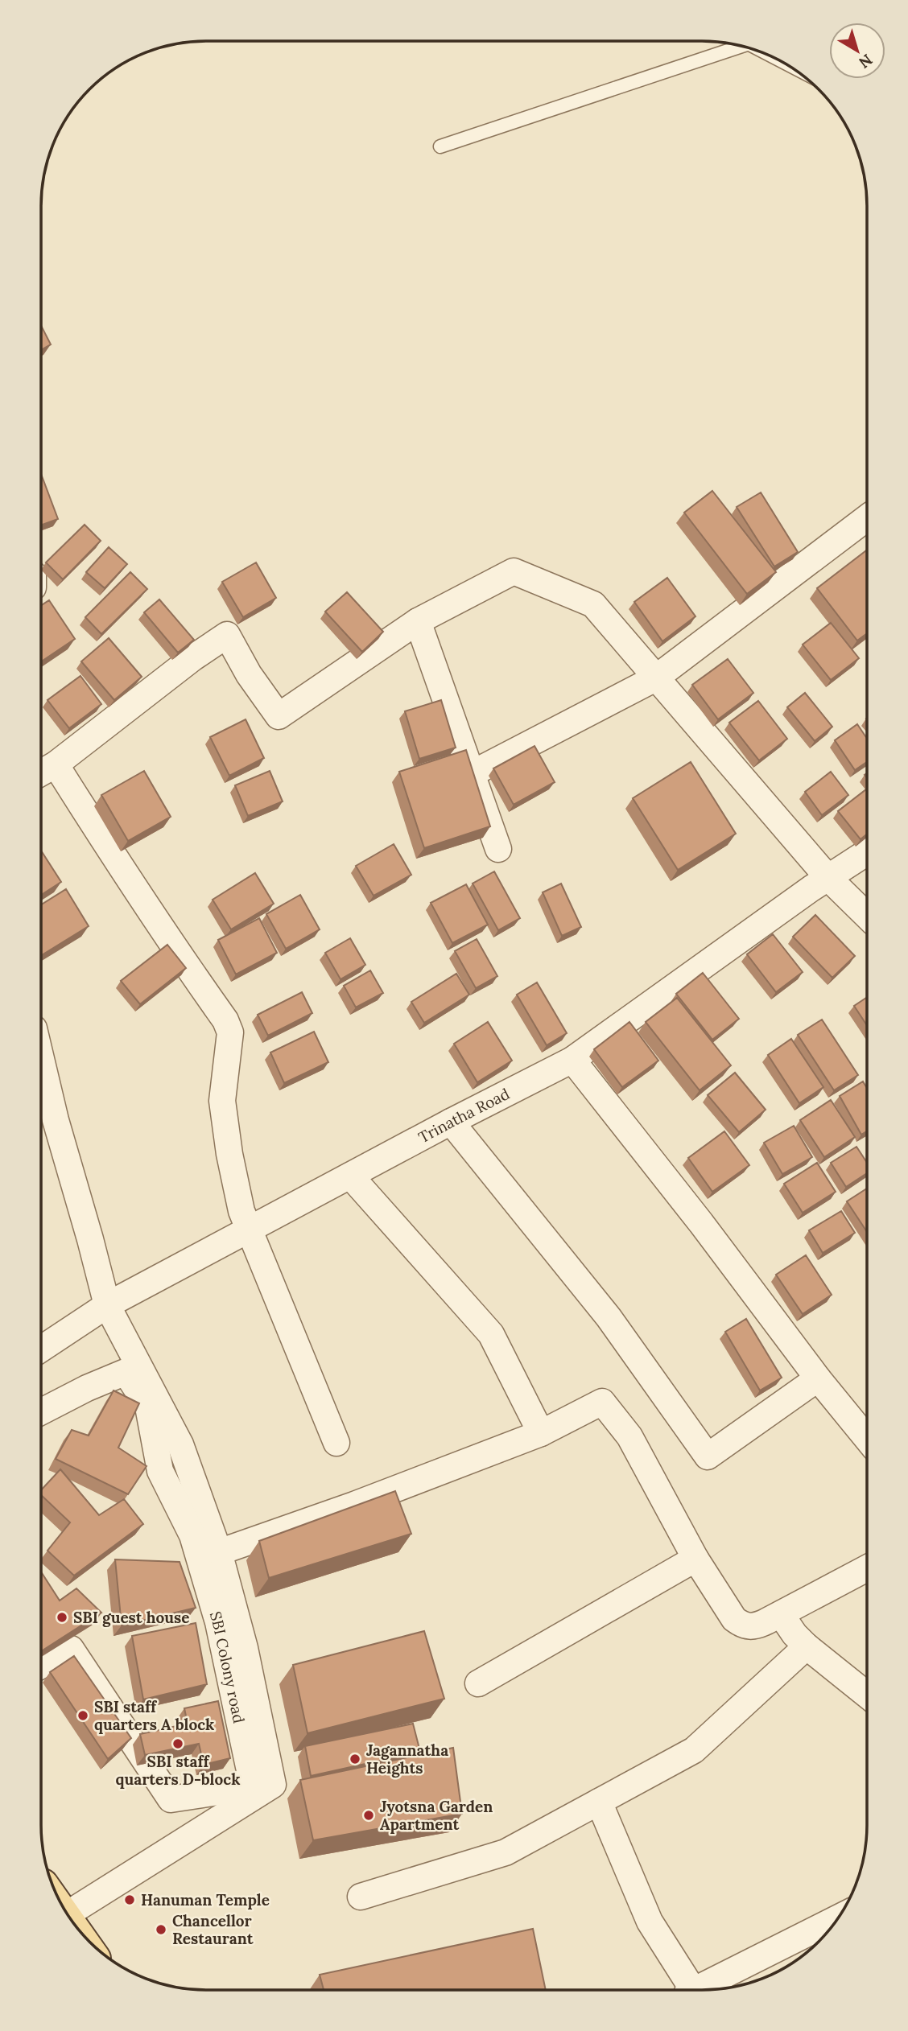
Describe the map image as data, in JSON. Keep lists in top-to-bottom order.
{
  "streets": {
    "street": ["Trinatha Road", "SBI Colony road"]
  },
  "places": [
    "SBI guest house",
    "SBI staff quarters A block",
    "SBI staff quarters D-block",
    "Jagannatha Heights",
    "Jyotsna Garden Apartment",
    "Hanuman Temple",
    "Chancellor Restaurant"
  ],
  "north": "bottom right"
}
